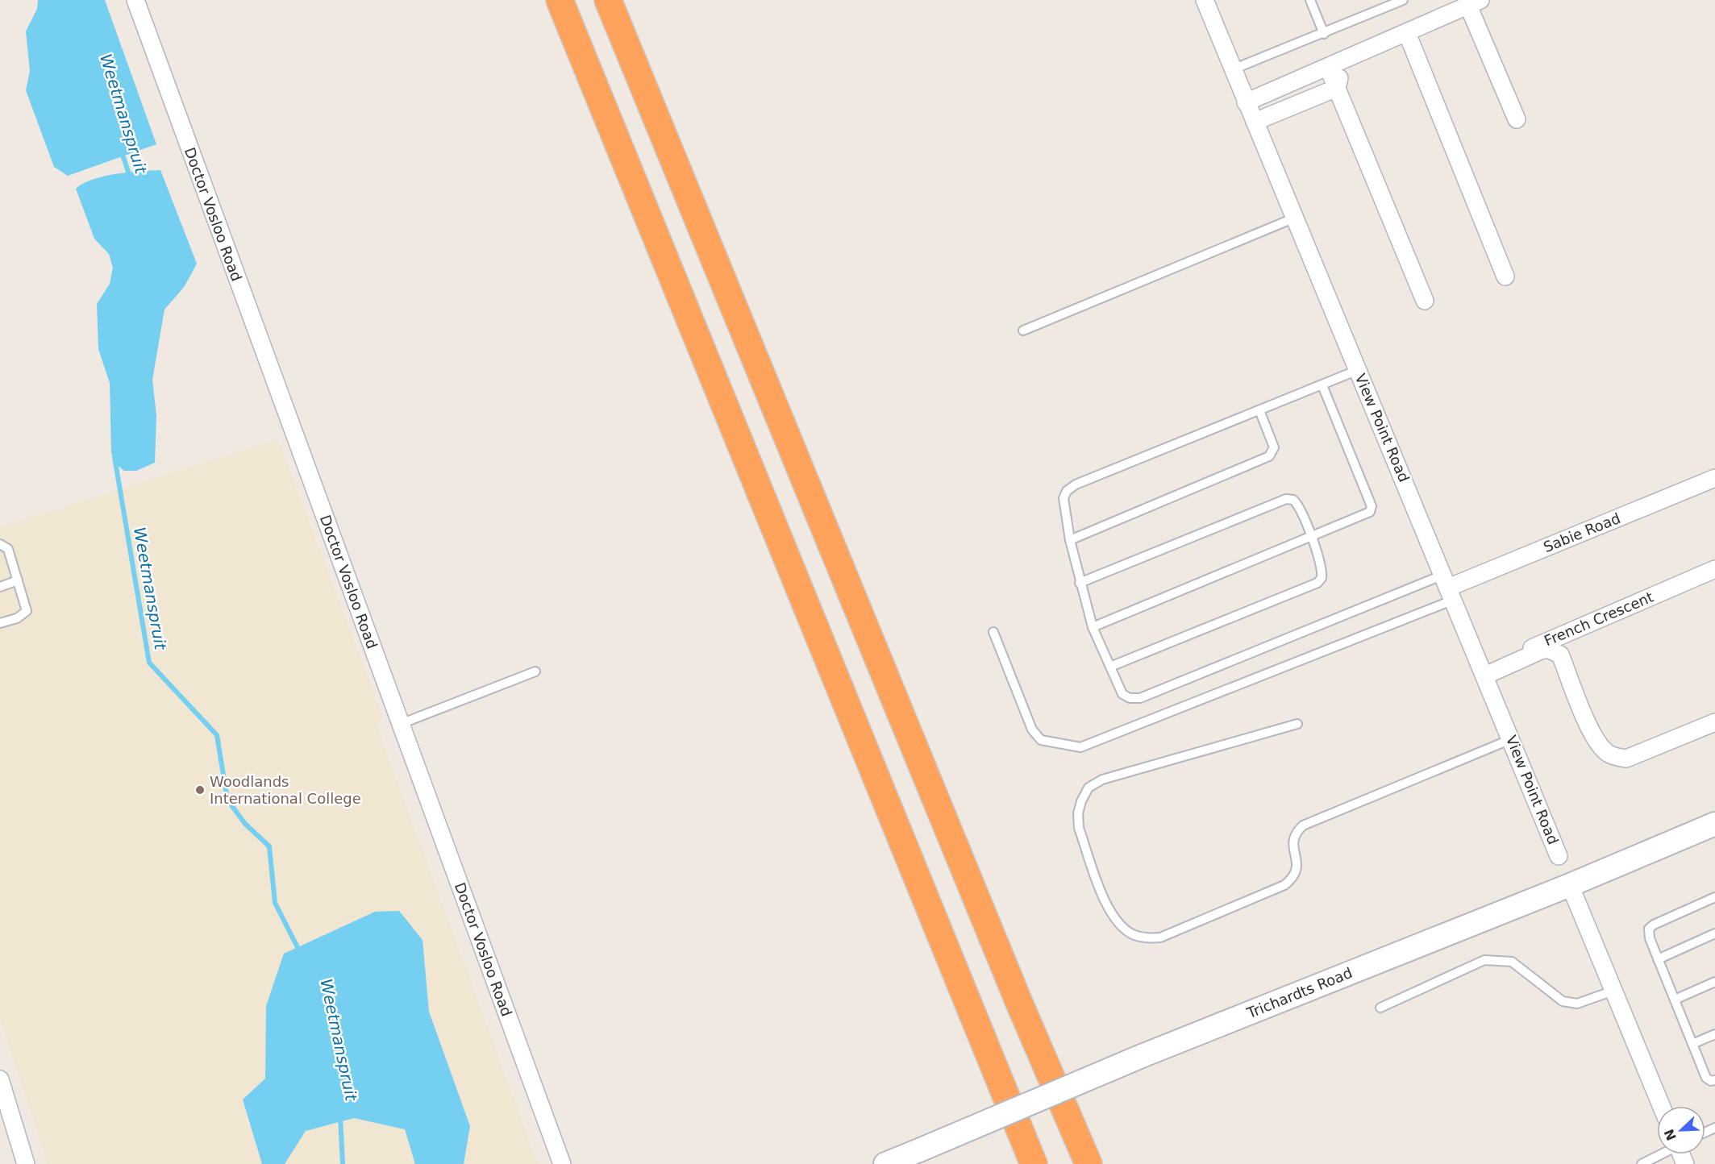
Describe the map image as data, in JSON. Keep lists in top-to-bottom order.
{
  "streets": {
    "street": [
      "Doctor Vosloo Road",
      "View Point Road",
      "Sabie Road",
      "French Crescent",
      "Trichardts Road"
    ]
  },
  "crossings": [
    ["View Point Road", "Sabie Road"],
    ["View Point Road", "French Crescent"]
  ],
  "water": ["Weetmanspruit"],
  "places": ["Woodlands International College"],
  "north": "bottom left"
}
